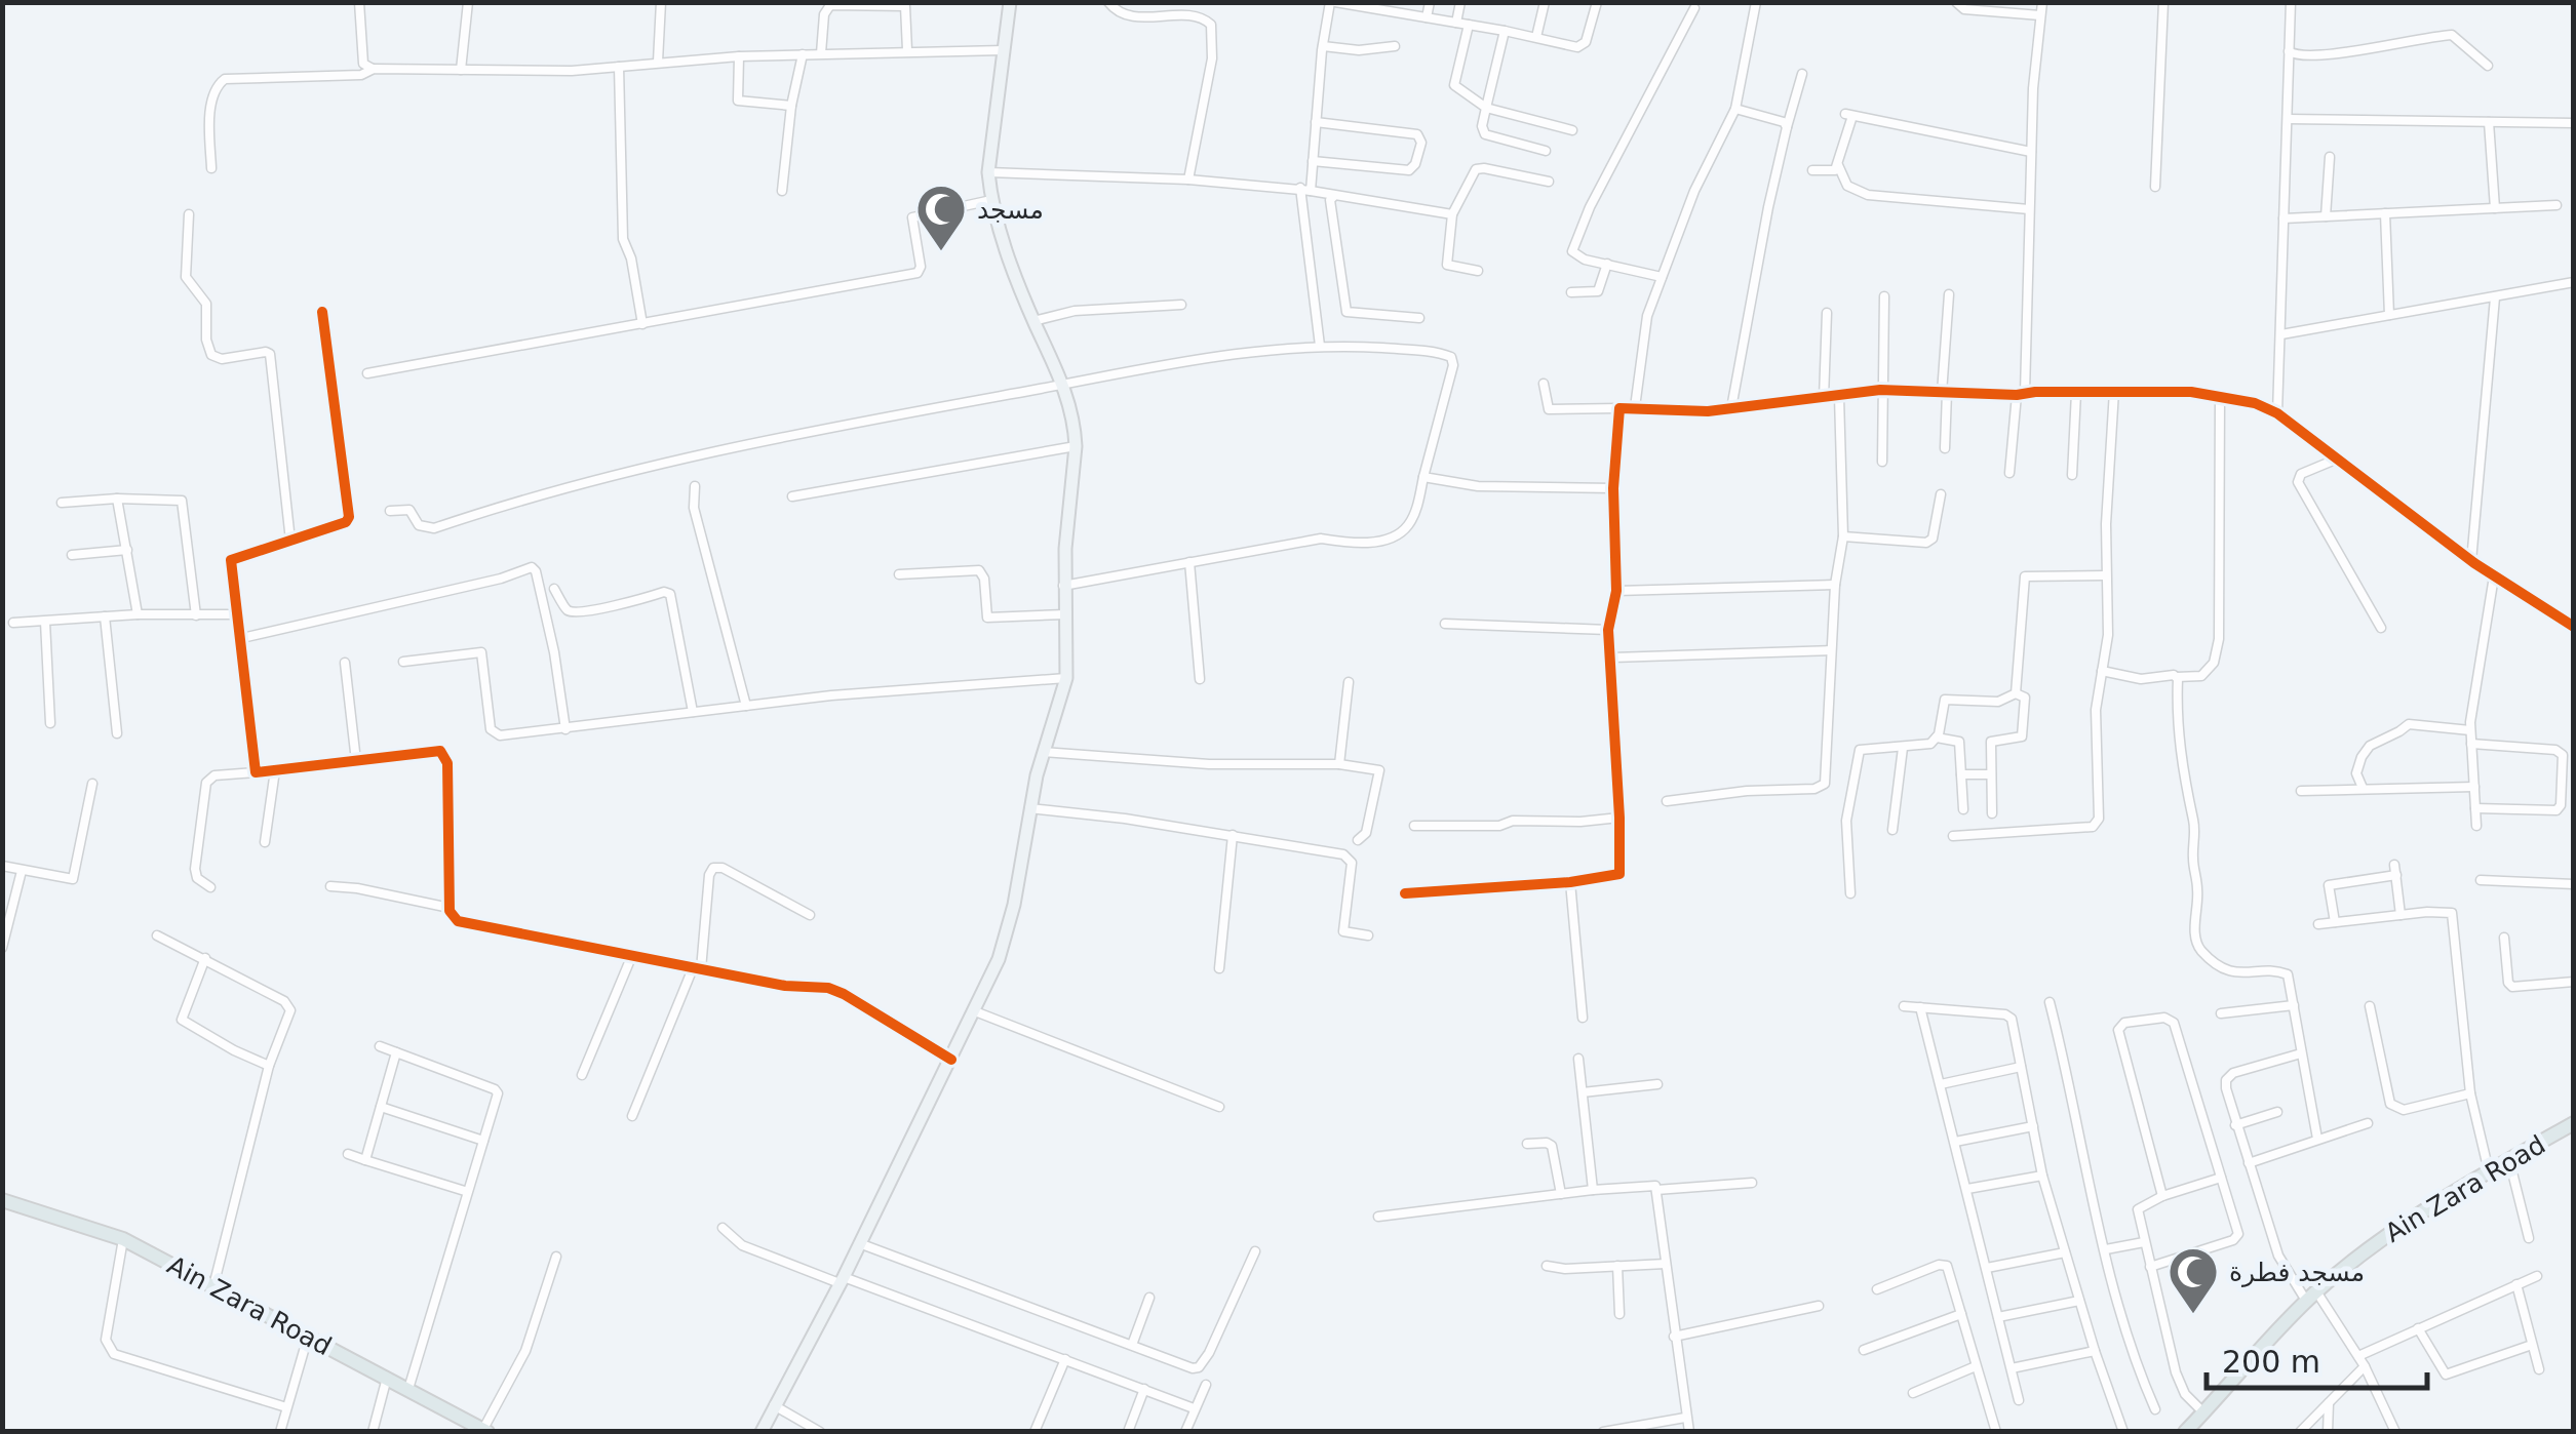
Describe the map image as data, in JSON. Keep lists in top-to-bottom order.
{
  "streets": {
    "main road": ["Ain Zara Road"]
  },
  "places": {
    "mosque": ["مسجد", "مسجد فطرة"]
  },
  "scale_bar": "200 m"
}
